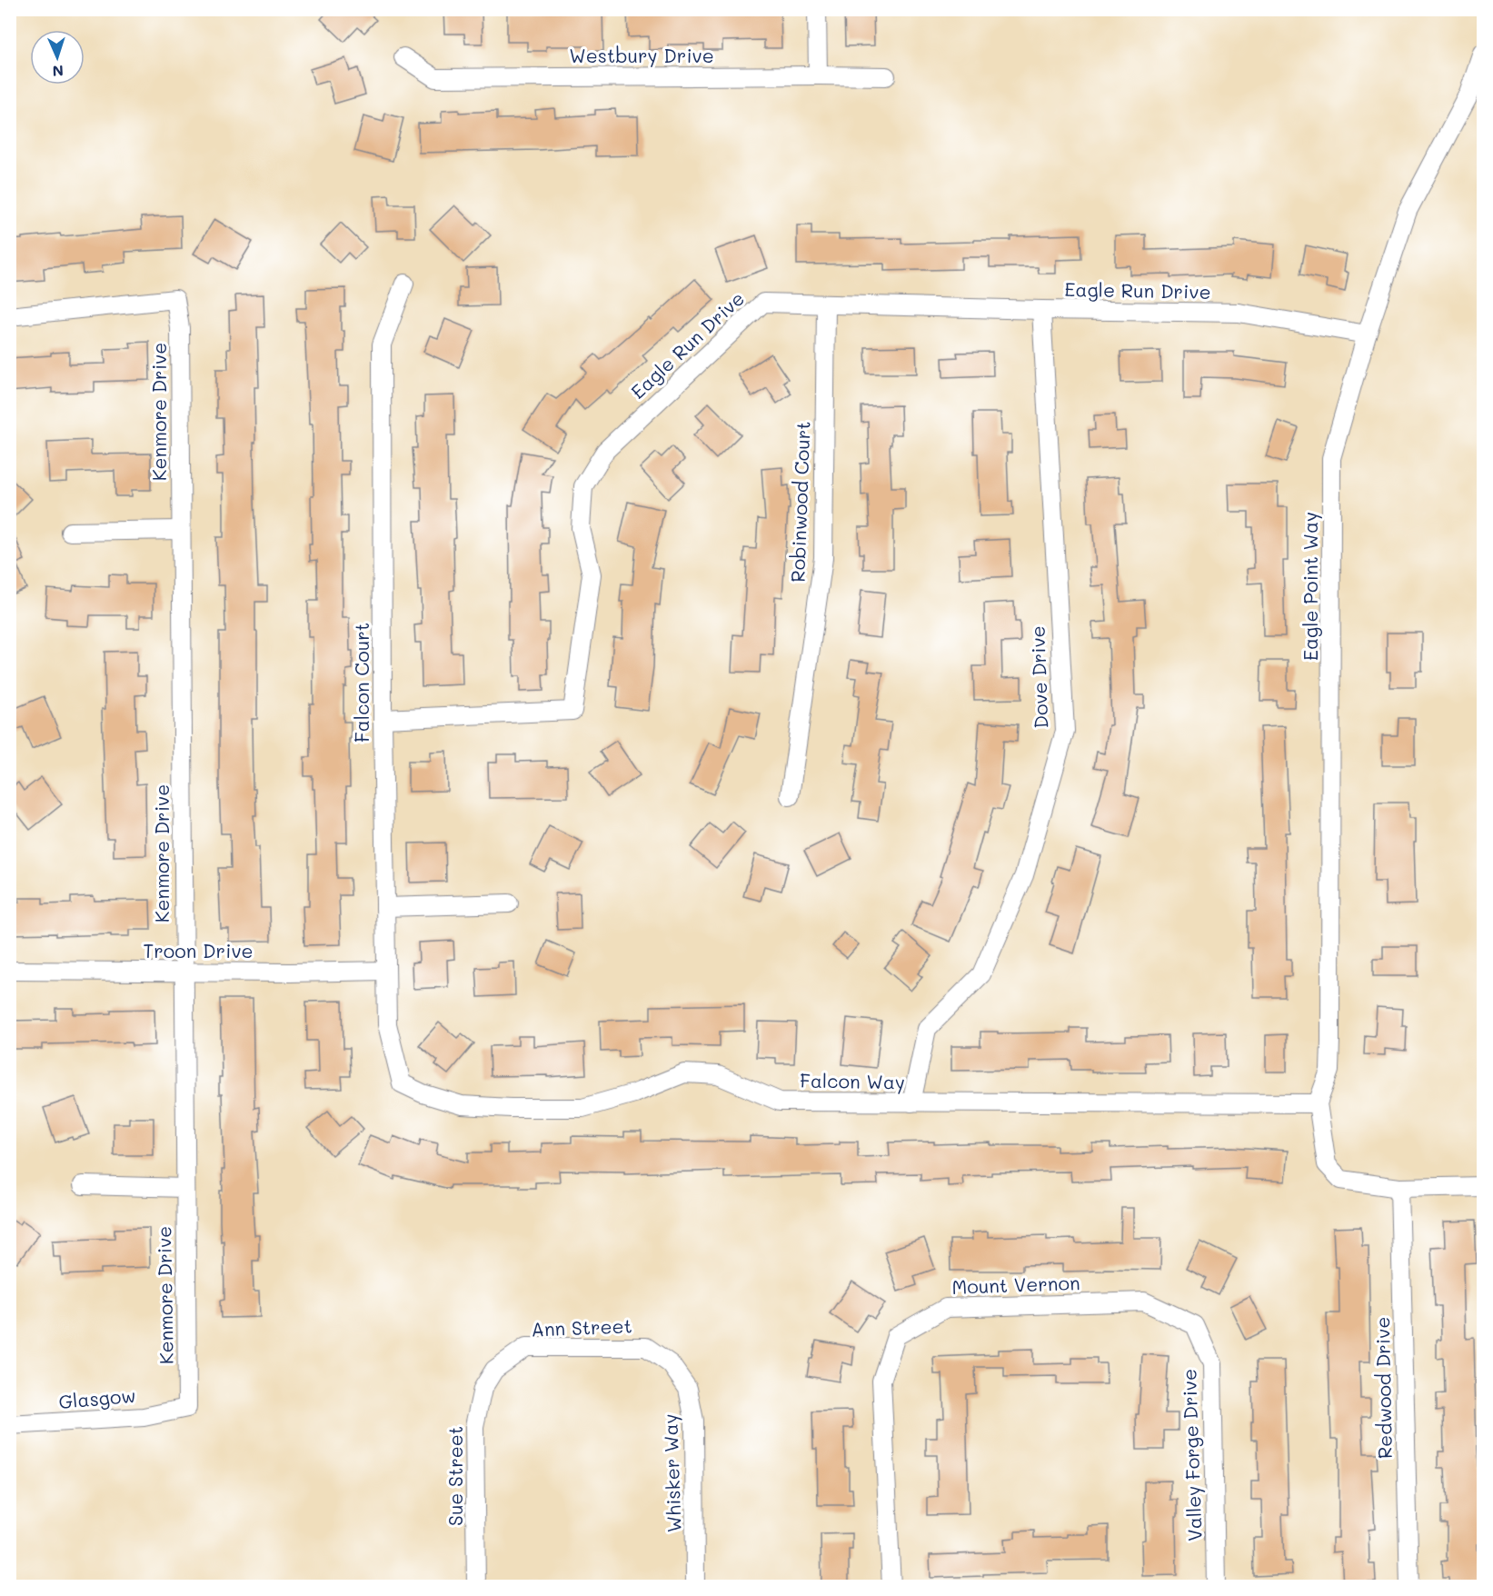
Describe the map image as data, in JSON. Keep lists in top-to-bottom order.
{
  "streets": {
    "street": [
      "Westbury Drive",
      "Eagle Run Drive",
      "Kenmore Drive",
      "Robinwood Court",
      "Eagle Point Way",
      "Dove Drive",
      "Falcon Court",
      "Troon Drive",
      "Falcon Way",
      "Mount Vernon",
      "Ann Street",
      "Redwood Drive",
      "Glasgow",
      "Valley Forge Drive",
      "Whisker Way",
      "Sue Street"
    ]
  },
  "crossings": [
    ["Eagle Run Drive", "Robinwood Court"],
    ["Eagle Run Drive", "Eagle Point Way"],
    ["Eagle Run Drive", "Dove Drive"],
    ["Eagle Run Drive", "Falcon Court"],
    ["Kenmore Drive", "Troon Drive"],
    ["Kenmore Drive", "Glasgow"],
    ["Eagle Point Way", "Falcon Way"],
    ["Dove Drive", "Falcon Way"],
    ["Falcon Court", "Troon Drive"],
    ["Falcon Court", "Falcon Way"],
    ["Mount Vernon", "Valley Forge Drive"],
    ["Ann Street", "Whisker Way"],
    ["Ann Street", "Sue Street"]
  ],
  "north": "bottom"
}
